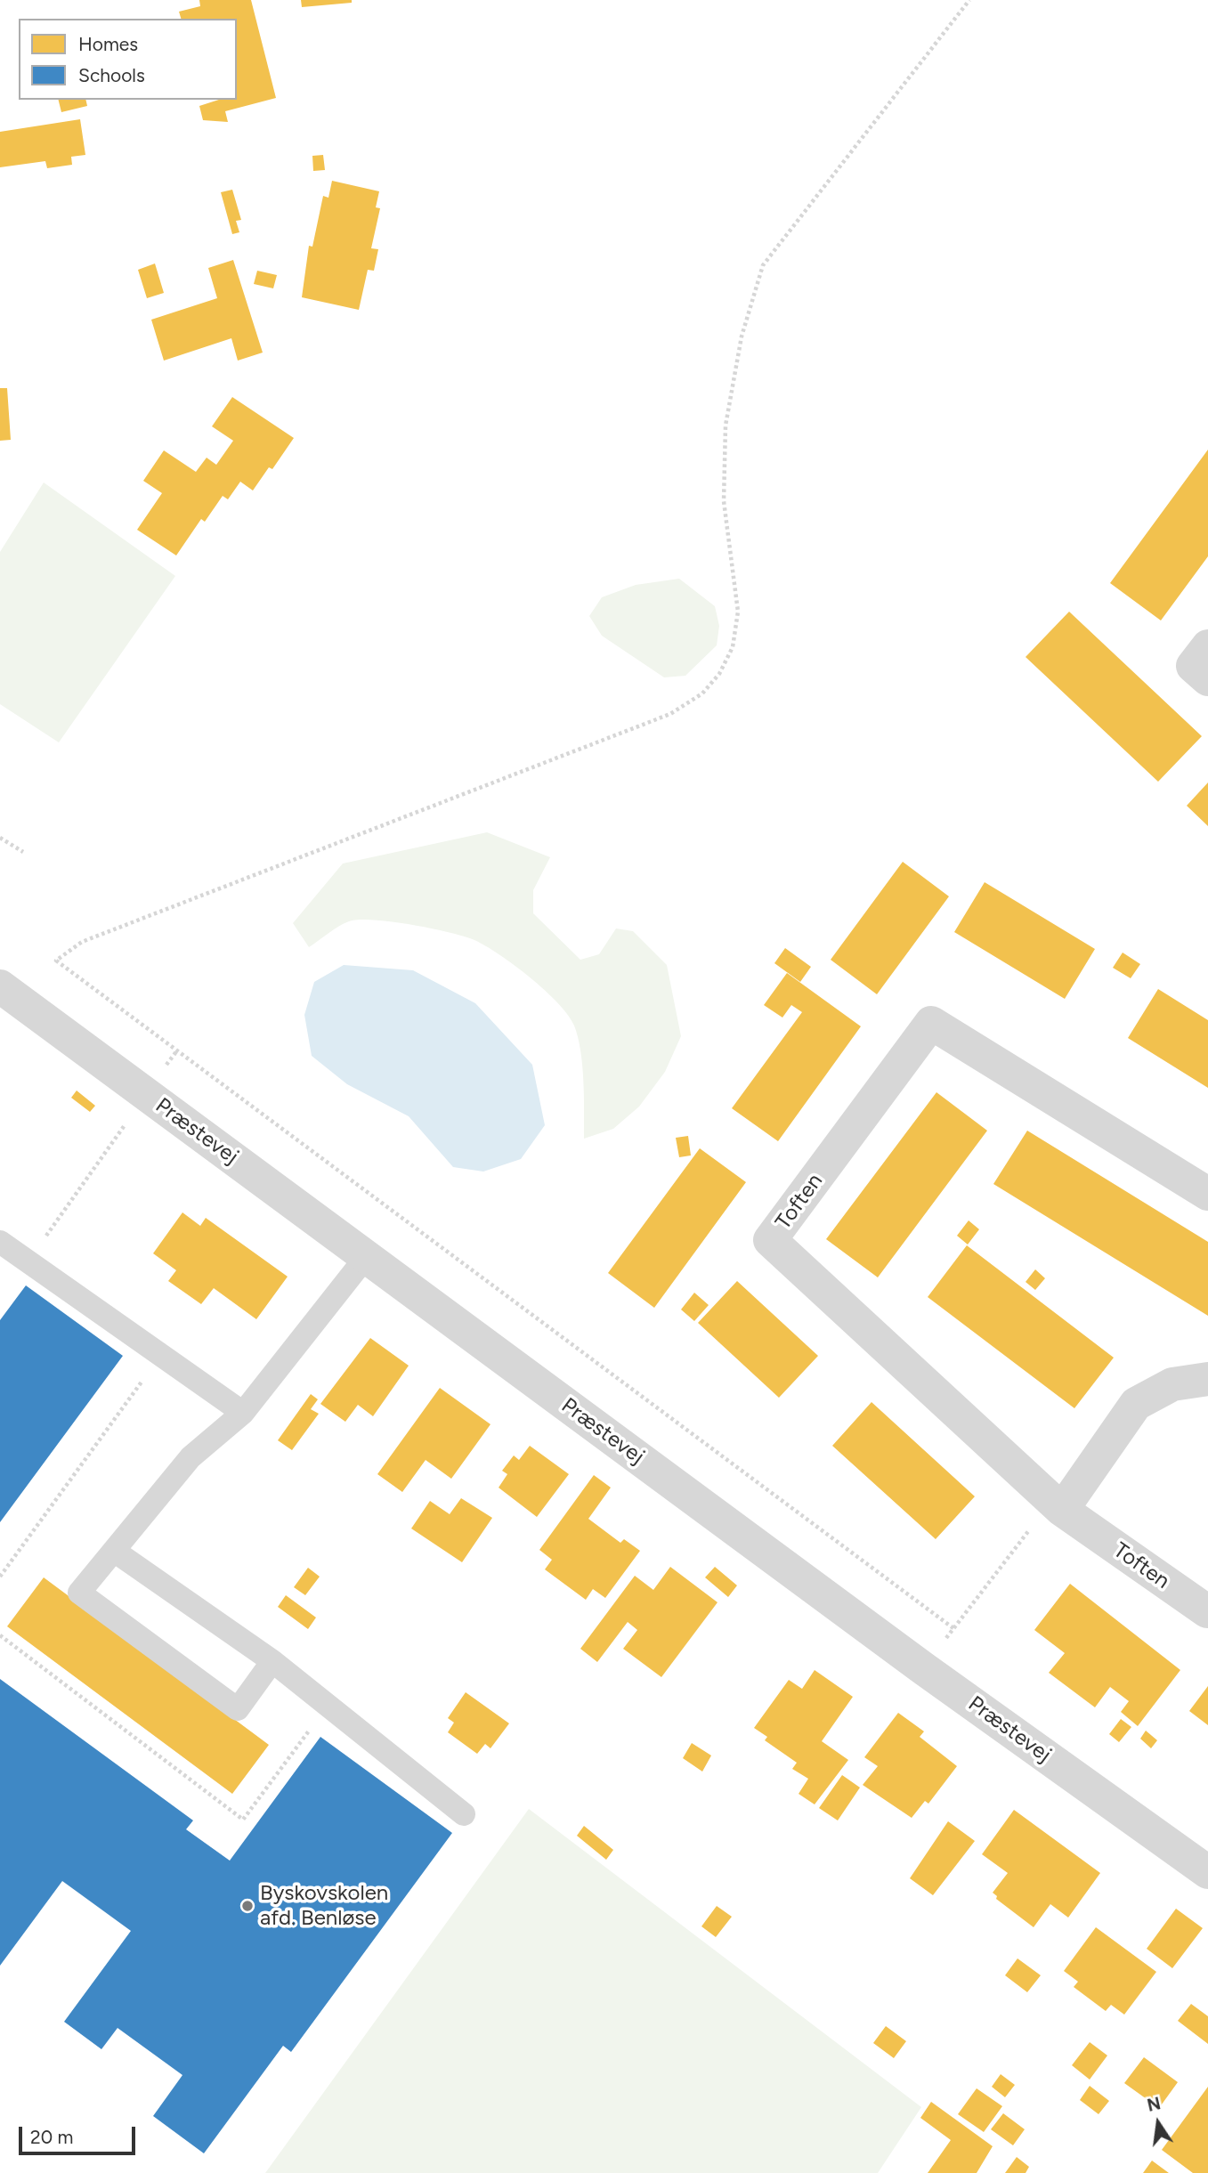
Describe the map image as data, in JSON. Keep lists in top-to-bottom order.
{
  "streets": {
    "street": ["Præstevej", "Toften"]
  },
  "places": ["Byskovskolen afd. Benløse"],
  "legend": ["Homes", "Schools"],
  "scale_bar": "20 m",
  "north": "top"
}
